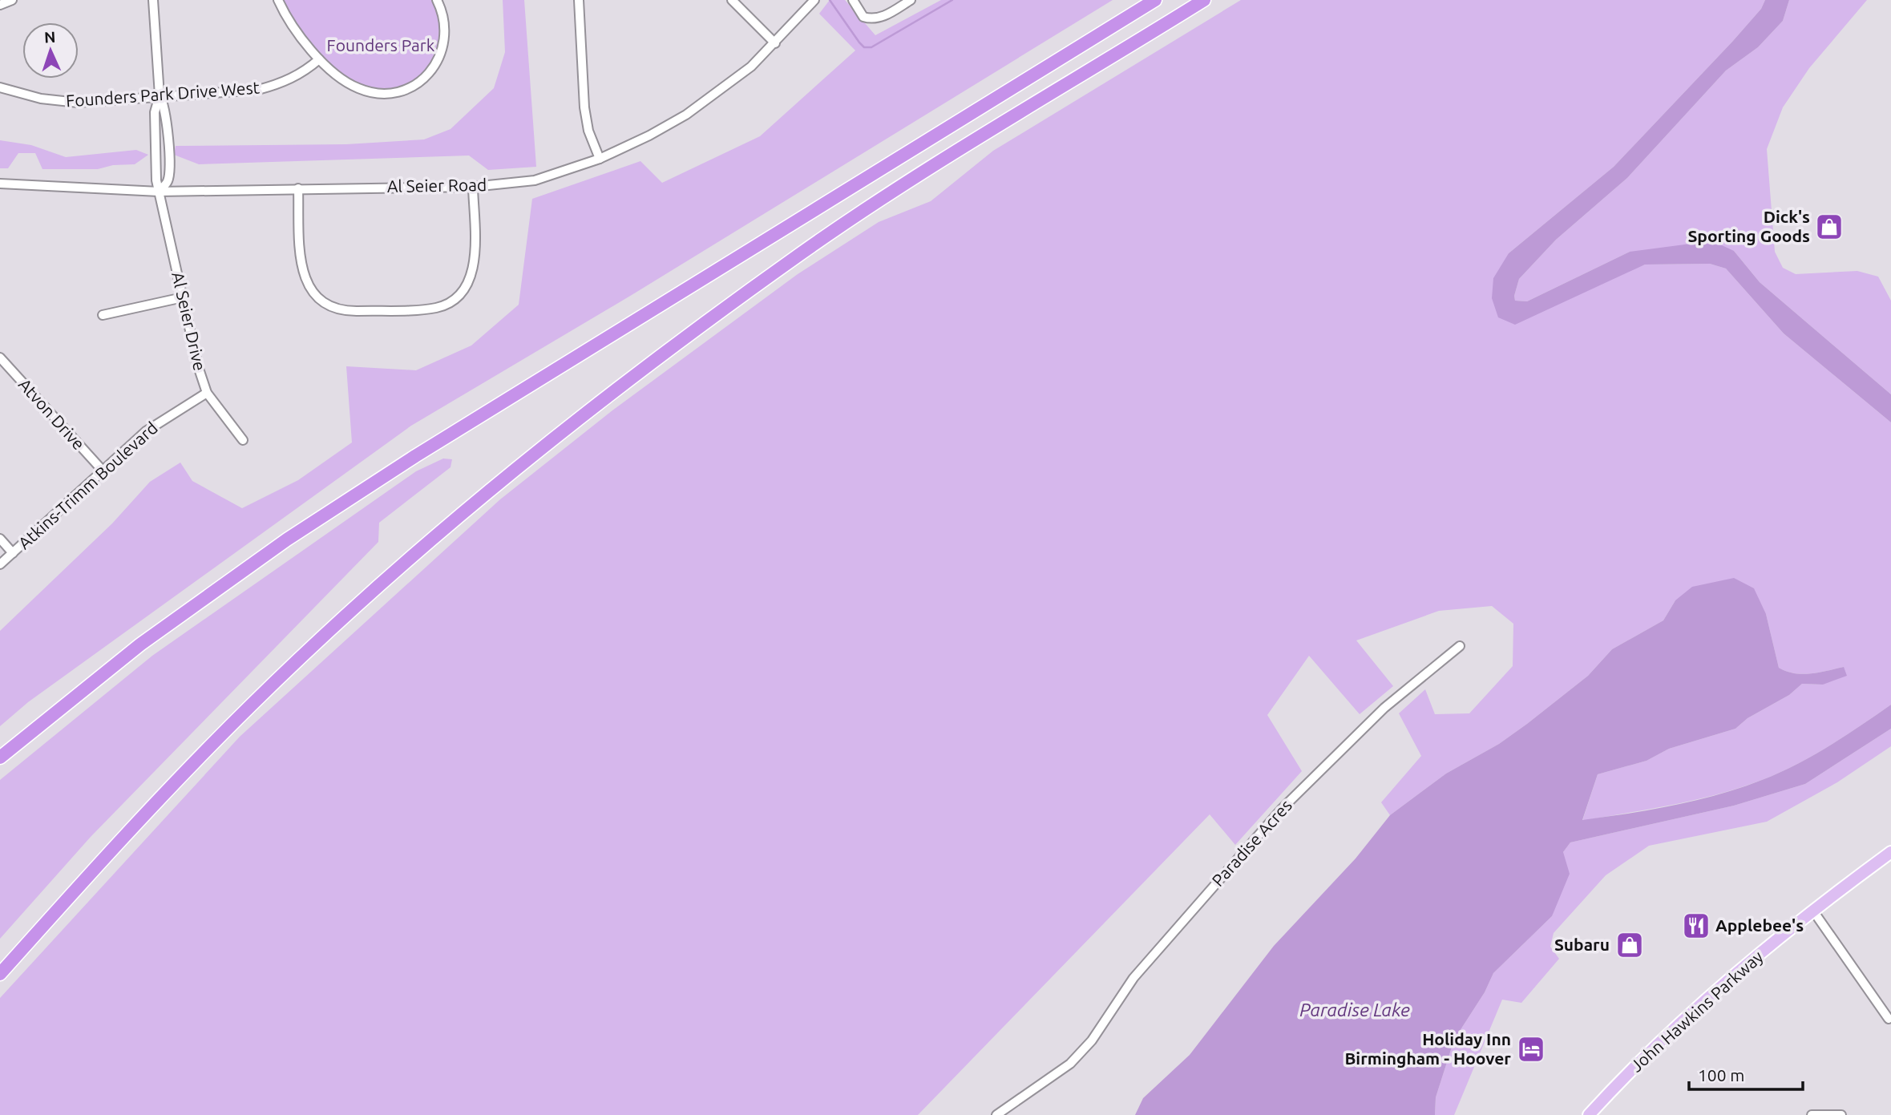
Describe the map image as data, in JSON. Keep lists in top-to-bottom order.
{
  "streets": {
    "main road": ["John Hawkins Parkway"],
    "street": [
      "Founders Park Drive West",
      "Al Seier Road",
      "Al Seier Drive",
      "Atvon Drive",
      "Atkins-Trimm Boulevard",
      "Paradise Acres"
    ]
  },
  "crossings": [
    ["Founders Park Drive West", "Al Seier Drive"],
    ["Al Seier Road", "Al Seier Drive"],
    ["Al Seier Drive", "Atkins-Trimm Boulevard"],
    ["Atvon Drive", "Atkins-Trimm Boulevard"]
  ],
  "water": ["Paradise Lake"],
  "parks": ["Founders Park"],
  "places": {
    "shop": ["Dick's Sporting Goods", "Subaru"],
    "restaurant": ["Applebee's"],
    "hotel": ["Holiday Inn Birmingham - Hoover"]
  },
  "scale_bar": "100 m",
  "north": "top"
}
